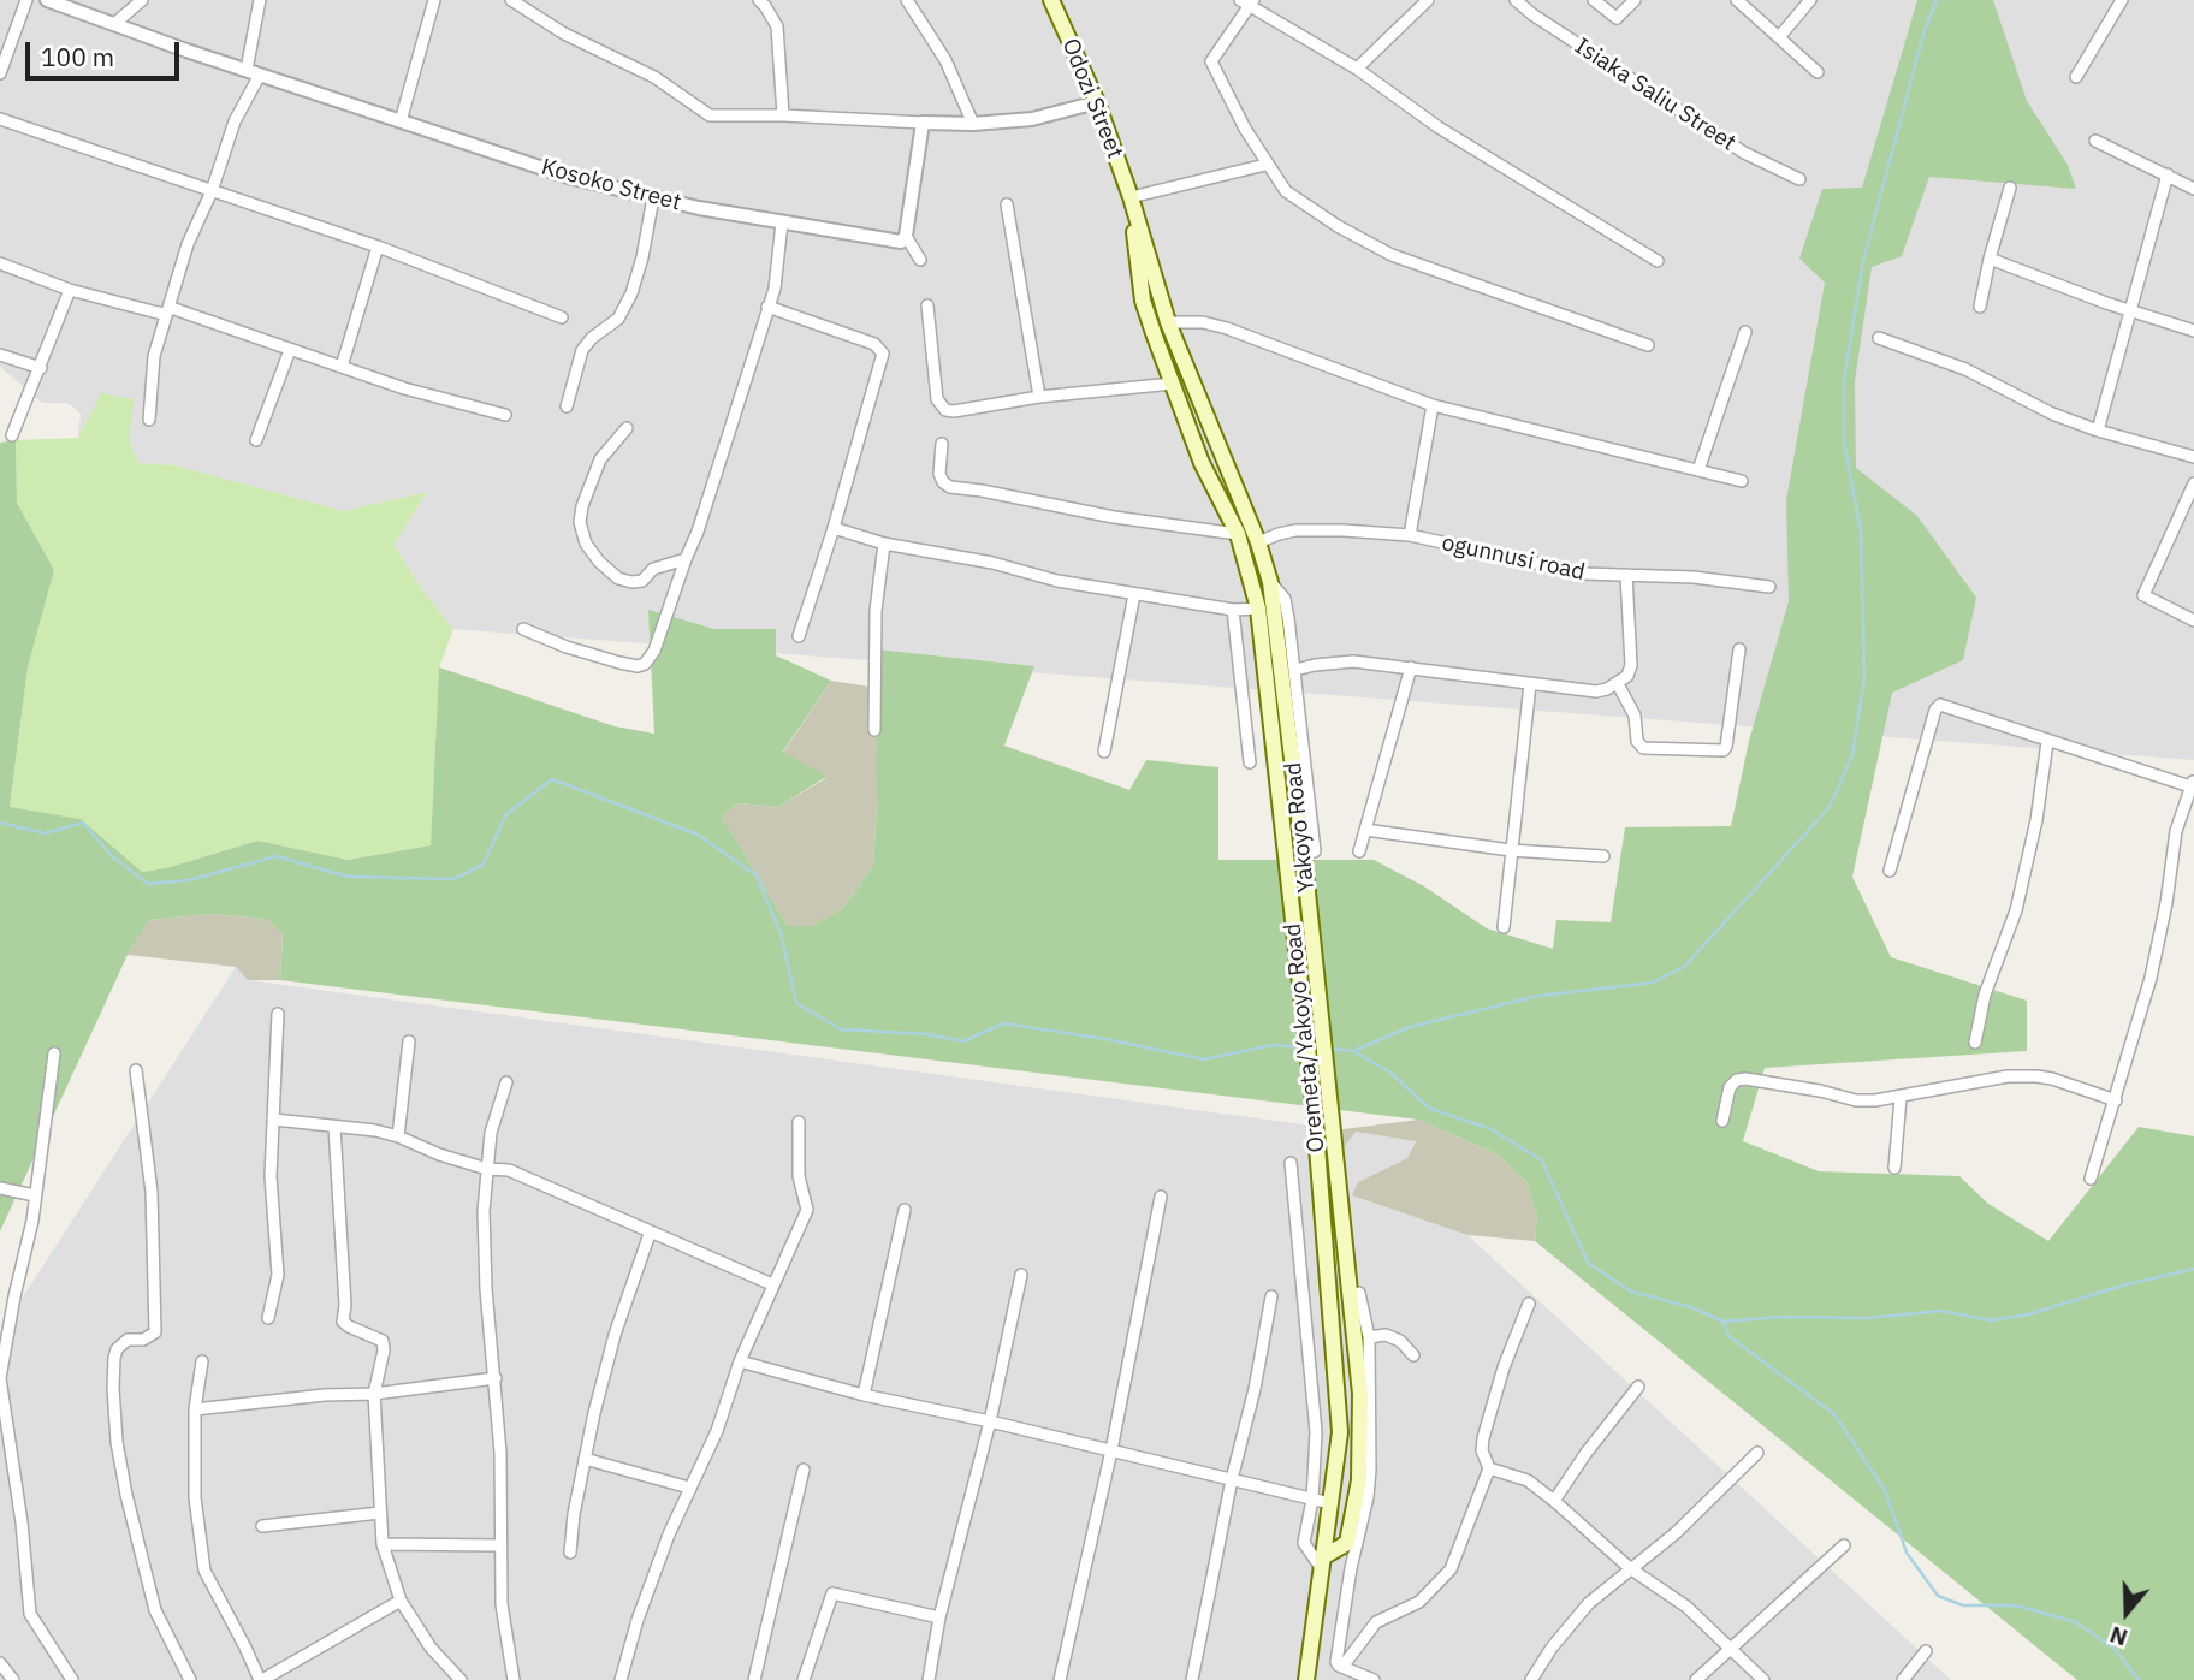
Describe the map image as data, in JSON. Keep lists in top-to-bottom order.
{
  "streets": {
    "main road": ["Odozi Street", "Yakoyo Road", "Oremeta/Yakoyo Road"],
    "street": ["Isiaka Saliu Street", "Kosoko Street", "ogunnusi road"]
  },
  "crossings": [
    ["Odozi Street", "Yakoyo Road"],
    ["Odozi Street", "Oremeta/Yakoyo Road"],
    ["ogunnusi road", "Yakoyo Road"],
    ["Yakoyo Road", "Oremeta/Yakoyo Road"]
  ],
  "scale_bar": "100 m",
  "north": "bottom"
}
